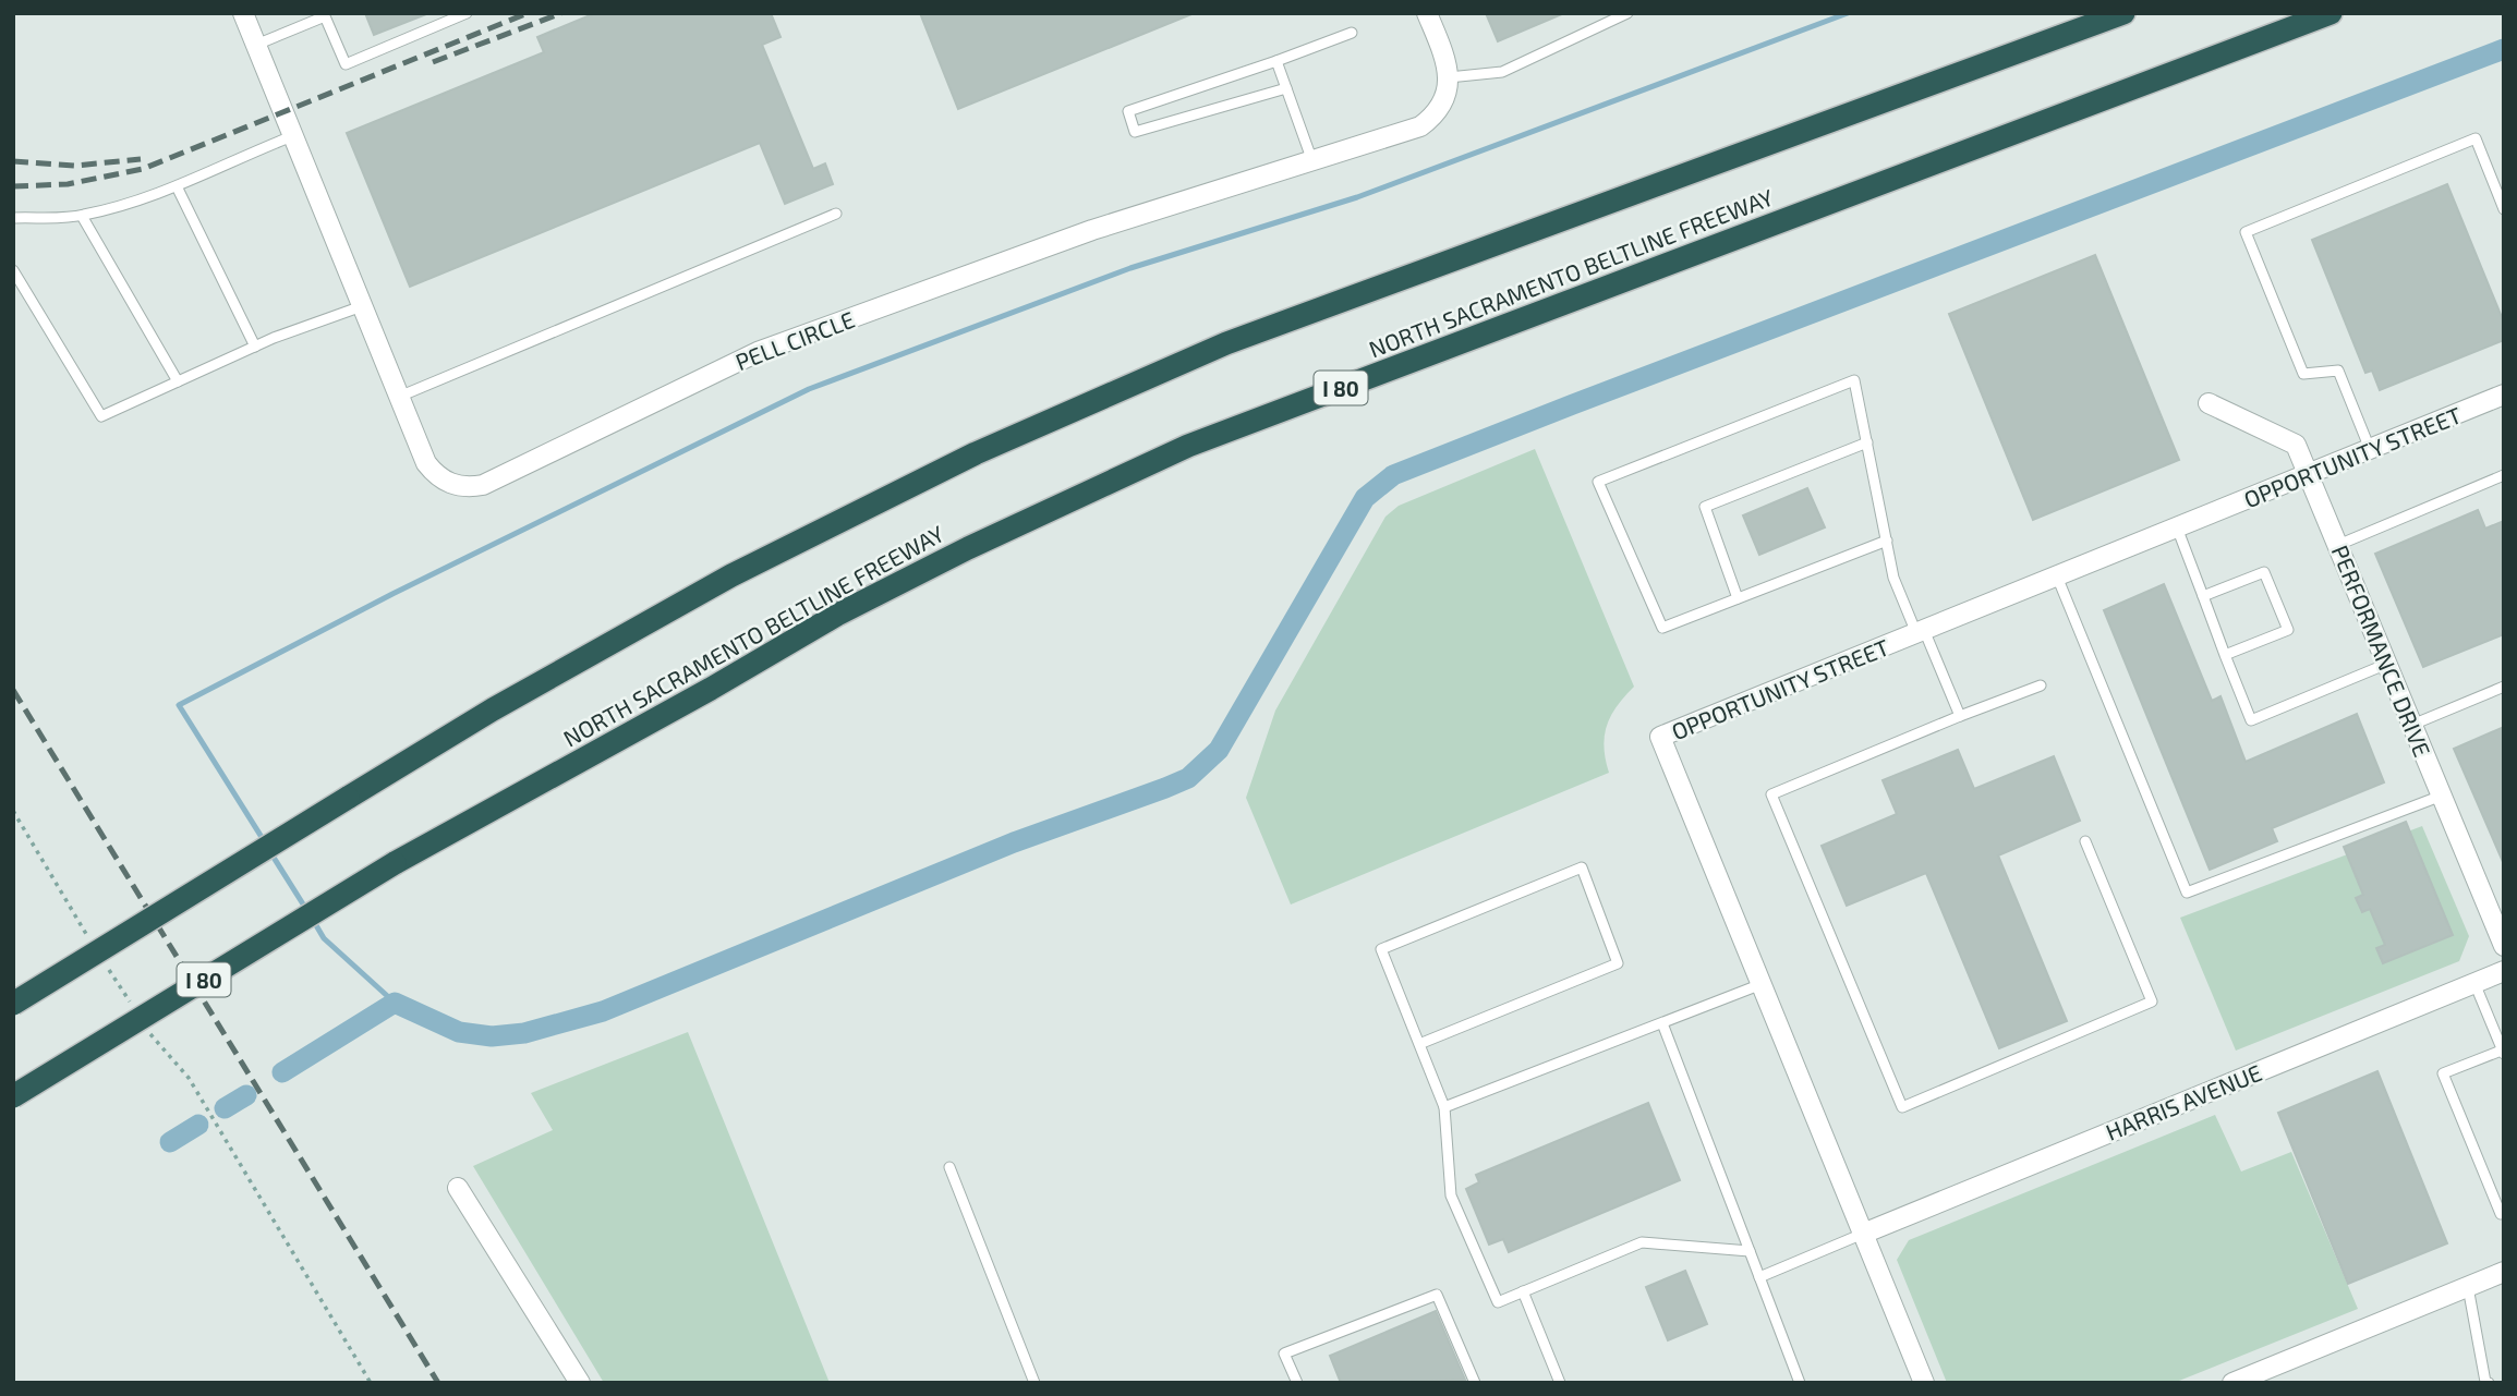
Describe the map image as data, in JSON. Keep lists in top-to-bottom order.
{
  "streets": {
    "highway": ["NORTH SACRAMENTO BELTLINE FREEWAY", "I 80"],
    "street": [
      "PELL CIRCLE",
      "OPPORTUNITY STREET",
      "PERFORMANCE DRIVE",
      "HARRIS AVENUE"
    ]
  },
  "crossings": [
    ["OPPORTUNITY STREET", "PERFORMANCE DRIVE"],
    ["OPPORTUNITY STREET", "HARRIS AVENUE"]
  ]
}
